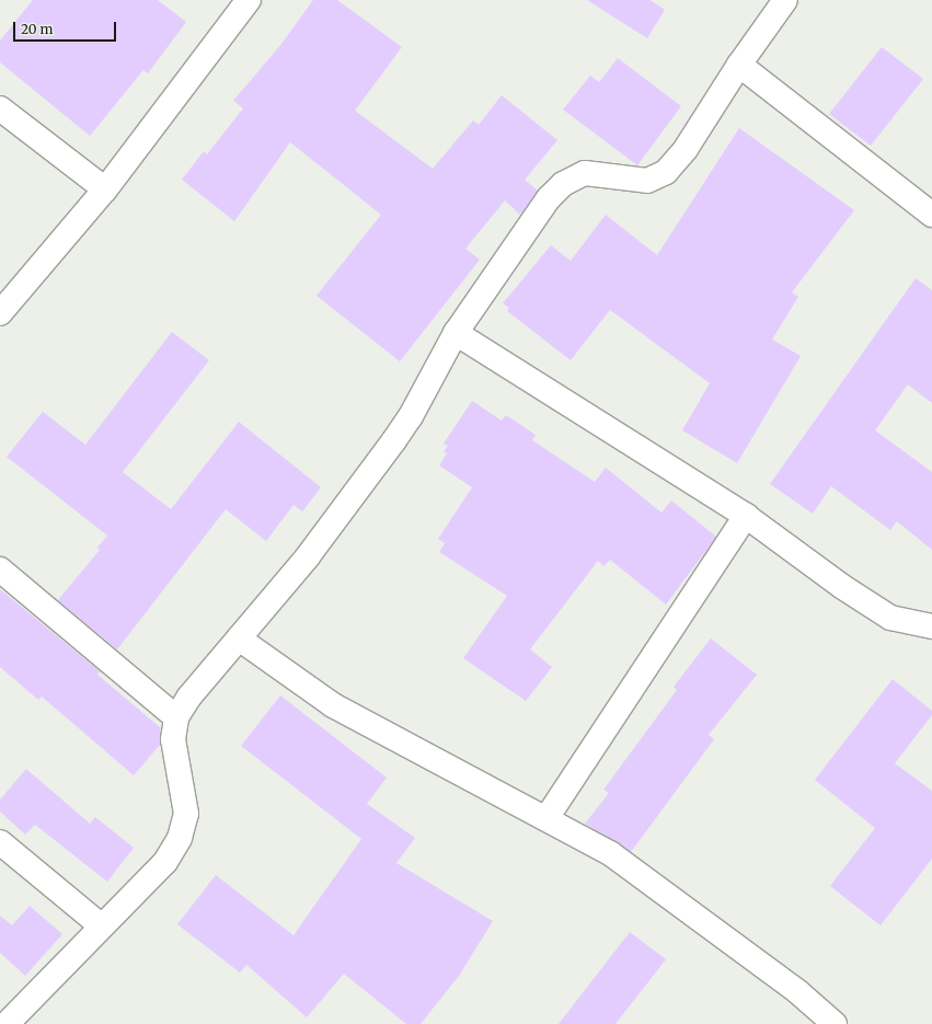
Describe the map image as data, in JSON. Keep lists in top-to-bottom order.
{
  "scale_bar": "20 m"
}
